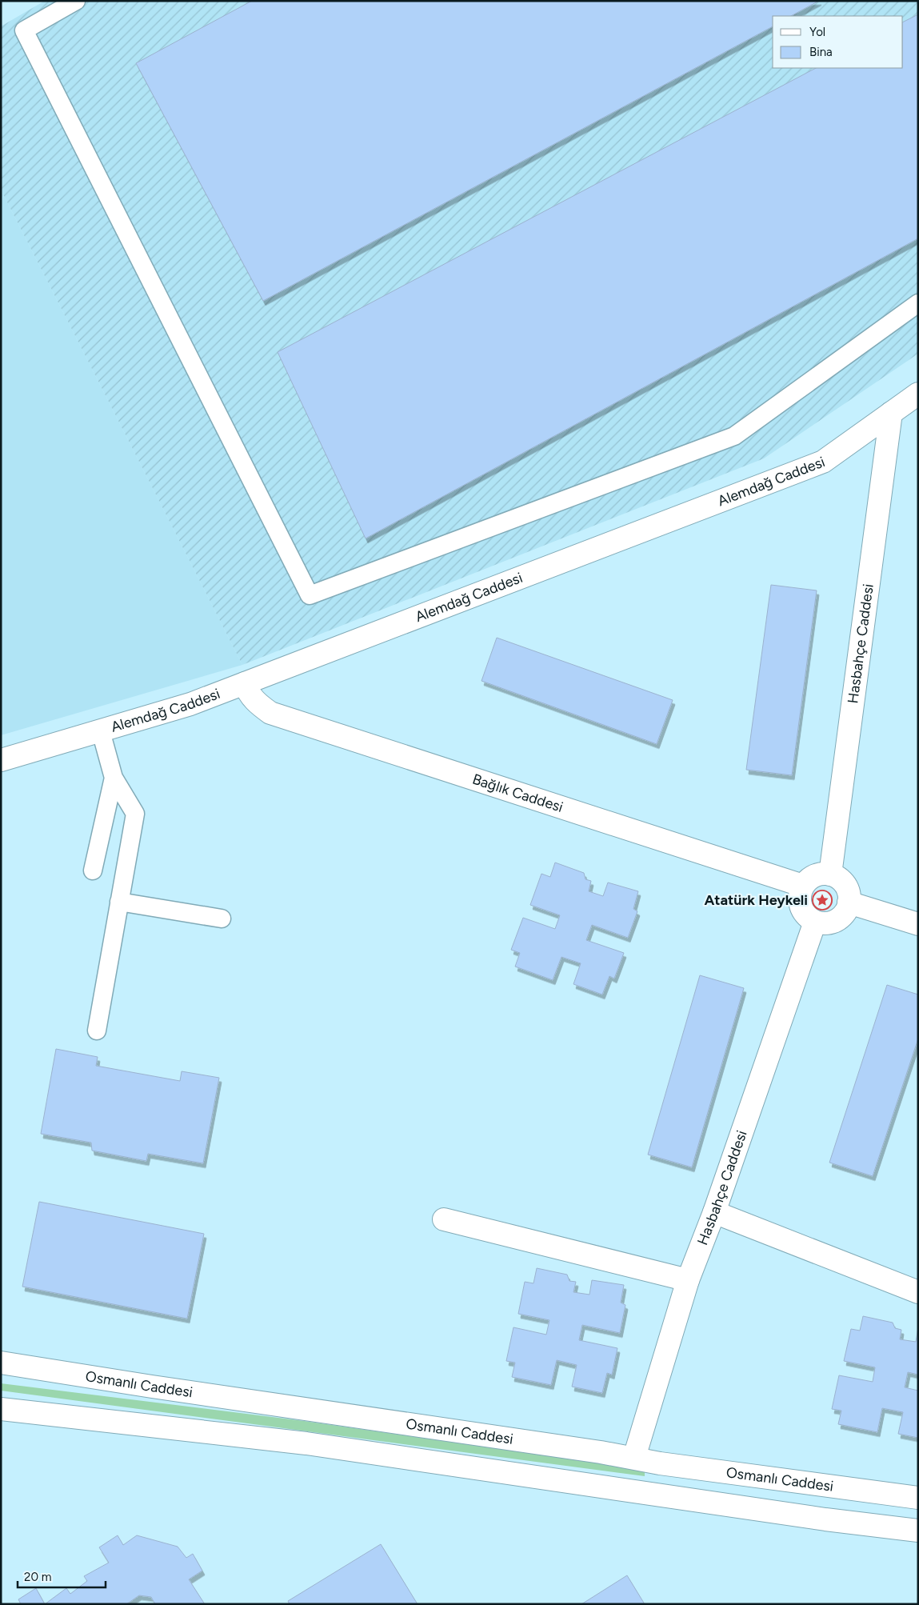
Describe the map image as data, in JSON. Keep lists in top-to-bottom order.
{
  "streets": {
    "main road": [
      "Alemdağ Caddesi",
      "Hasbahçe Caddesi",
      "Bağlık Caddesi",
      "Osmanlı Caddesi"
    ]
  },
  "crossings": [
    ["Alemdağ Caddesi", "Hasbahçe Caddesi"],
    ["Alemdağ Caddesi", "Bağlık Caddesi"],
    ["Hasbahçe Caddesi", "Bağlık Caddesi"]
  ],
  "places": {
    "place": ["Atatürk Heykeli"]
  },
  "legend": ["Yol", "Bina"],
  "scale_bar": "20 m"
}
